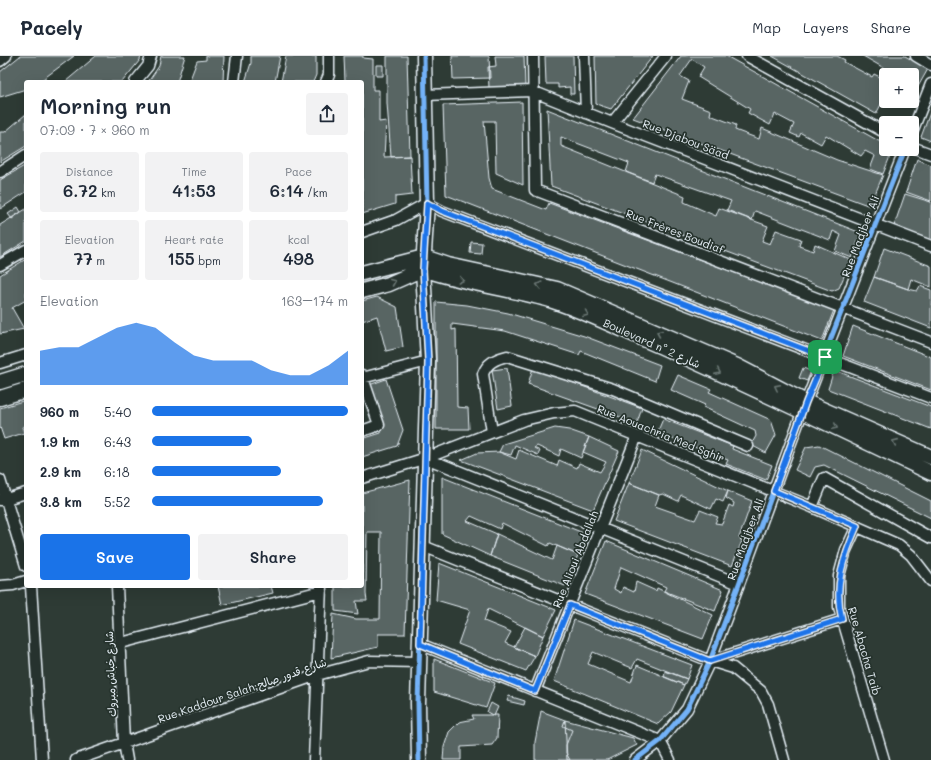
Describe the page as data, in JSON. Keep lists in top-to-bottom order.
{
  "streets": {
    "main road": ["Boulevard n° شارع 2"],
    "street": [
      "Rue Djabou Säad",
      "Rue Frères Boudiaf",
      "Rue Madjber Ali",
      "Rue Aouachria Med Sghir",
      "Rue Alioui Abdallah",
      "Rue Abacha Taib",
      "شارع خباش مبروك",
      "Rue Kaddour Salah;شارع قدور صالح"
    ]
  },
  "crossings": [
    ["Rue Djabou Säad", "Rue Frères Boudiaf"],
    ["Rue Djabou Säad", "Rue Madjber Ali"],
    ["Rue Frères Boudiaf", "Rue Madjber Ali"],
    ["Rue Madjber Ali", "Boulevard n° شارع 2"],
    ["Rue Madjber Ali", "Rue Aouachria Med Sghir"],
    ["Rue Aouachria Med Sghir", "Rue Alioui Abdallah"],
    ["Rue Aouachria Med Sghir", "Rue Abacha Taib"],
    ["شارع خباش مبروك", "Rue Kaddour Salah;شارع قدور صالح"]
  ],
  "page": {
    "header": "Pacely",
    "nav": ["Map", "Layers", "Share"],
    "map_buttons": ["+", "−"],
    "heading": ["Morning run", "07:09 · 7 × 960 m"],
    "stats": [
      ["Distance", "6.72 km"],
      ["Time", "41:53"],
      ["Pace", "6:14 /km"],
      ["Elevation", "77 m"],
      ["Heart rate", "155 bpm"],
      ["kcal", "498"]
    ],
    "chart": ["Elevation", "163–174 m"],
    "list": [
      {
        "name": "960 m",
        "note": "5:40"
      },
      {
        "name": "1.9 km",
        "note": "6:43"
      },
      {
        "name": "2.9 km",
        "note": "6:18"
      },
      {
        "name": "3.8 km",
        "note": "5:52"
      }
    ],
    "buttons": ["Save", "Share"]
  }
}
